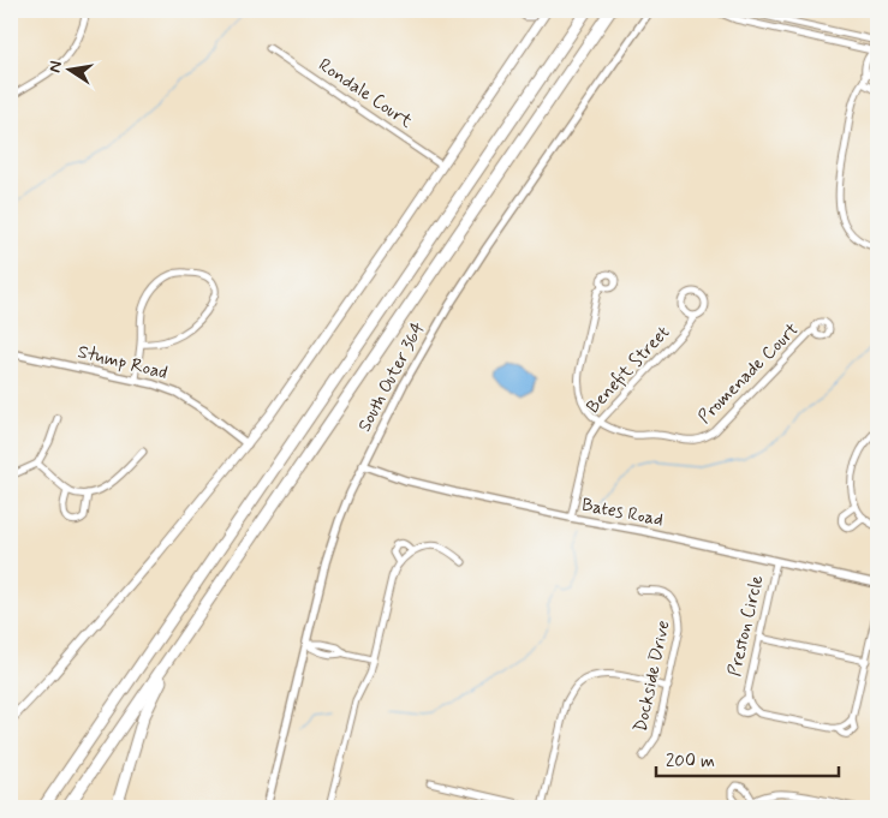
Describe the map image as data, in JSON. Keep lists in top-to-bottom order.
{
  "streets": {
    "street": [
      "Rondale Court",
      "Stump Road",
      "Benefit Street",
      "Promenade Court",
      "South Outer 364",
      "Bates Road",
      "Preston Circle",
      "Dockside Drive"
    ]
  },
  "crossings": [
    ["Benefit Street", "Promenade Court"],
    ["Benefit Street", "Bates Road"],
    ["South Outer 364", "Bates Road"],
    ["Bates Road", "Preston Circle"]
  ],
  "scale_bar": "200 m",
  "north": "left"
}
